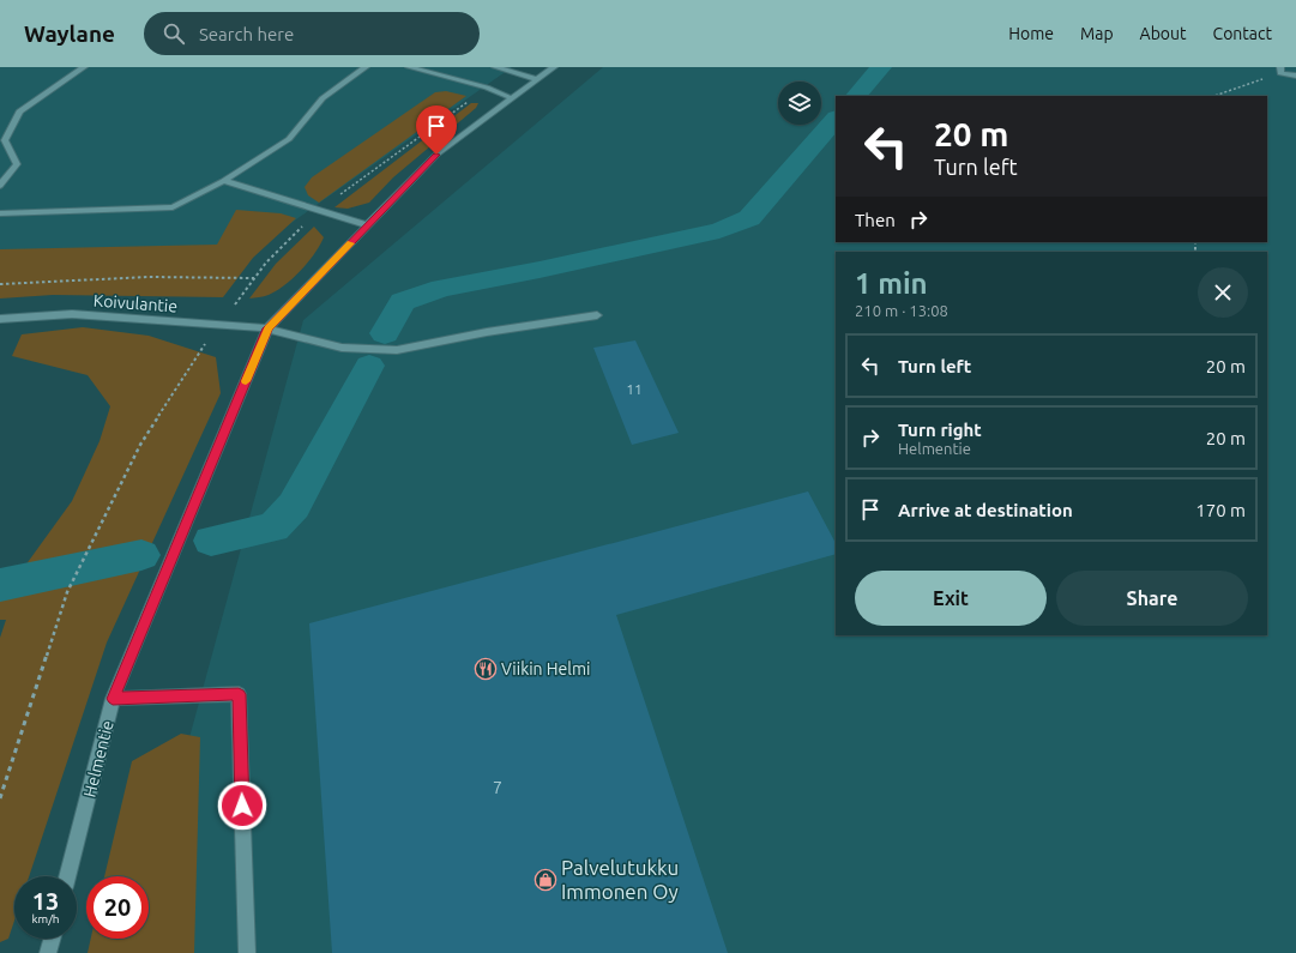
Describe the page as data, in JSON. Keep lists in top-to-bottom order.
{
  "streets": {
    "street": ["Koivulantie", "Helmentie"]
  },
  "crossings": [
    ["Koivulantie", "Helmentie"]
  ],
  "places": {
    "restaurant": ["Viikin Helmi"],
    "shop": ["Palvelutukku Immonen Oy"]
  },
  "house_numbers": ["11", "7"],
  "page": {
    "header": "Waylane",
    "search": "Search here",
    "nav": [
      "Home",
      "Map",
      "About",
      "Contact"
    ],
    "turn": ["20 m", "Turn left"],
    "then": "Then",
    "heading": ["1 min", "210 m · 13:08"],
    "list": [
      {
        "name": "Turn left",
        "value": "20 m"
      },
      {
        "name": "Turn right",
        "note": "Helmentie",
        "value": "20 m"
      },
      {
        "name": "Arrive at destination",
        "value": "170 m"
      }
    ],
    "buttons": ["Exit", "Share"],
    "speed": "13 km/h",
    "limit": "20"
  }
}
